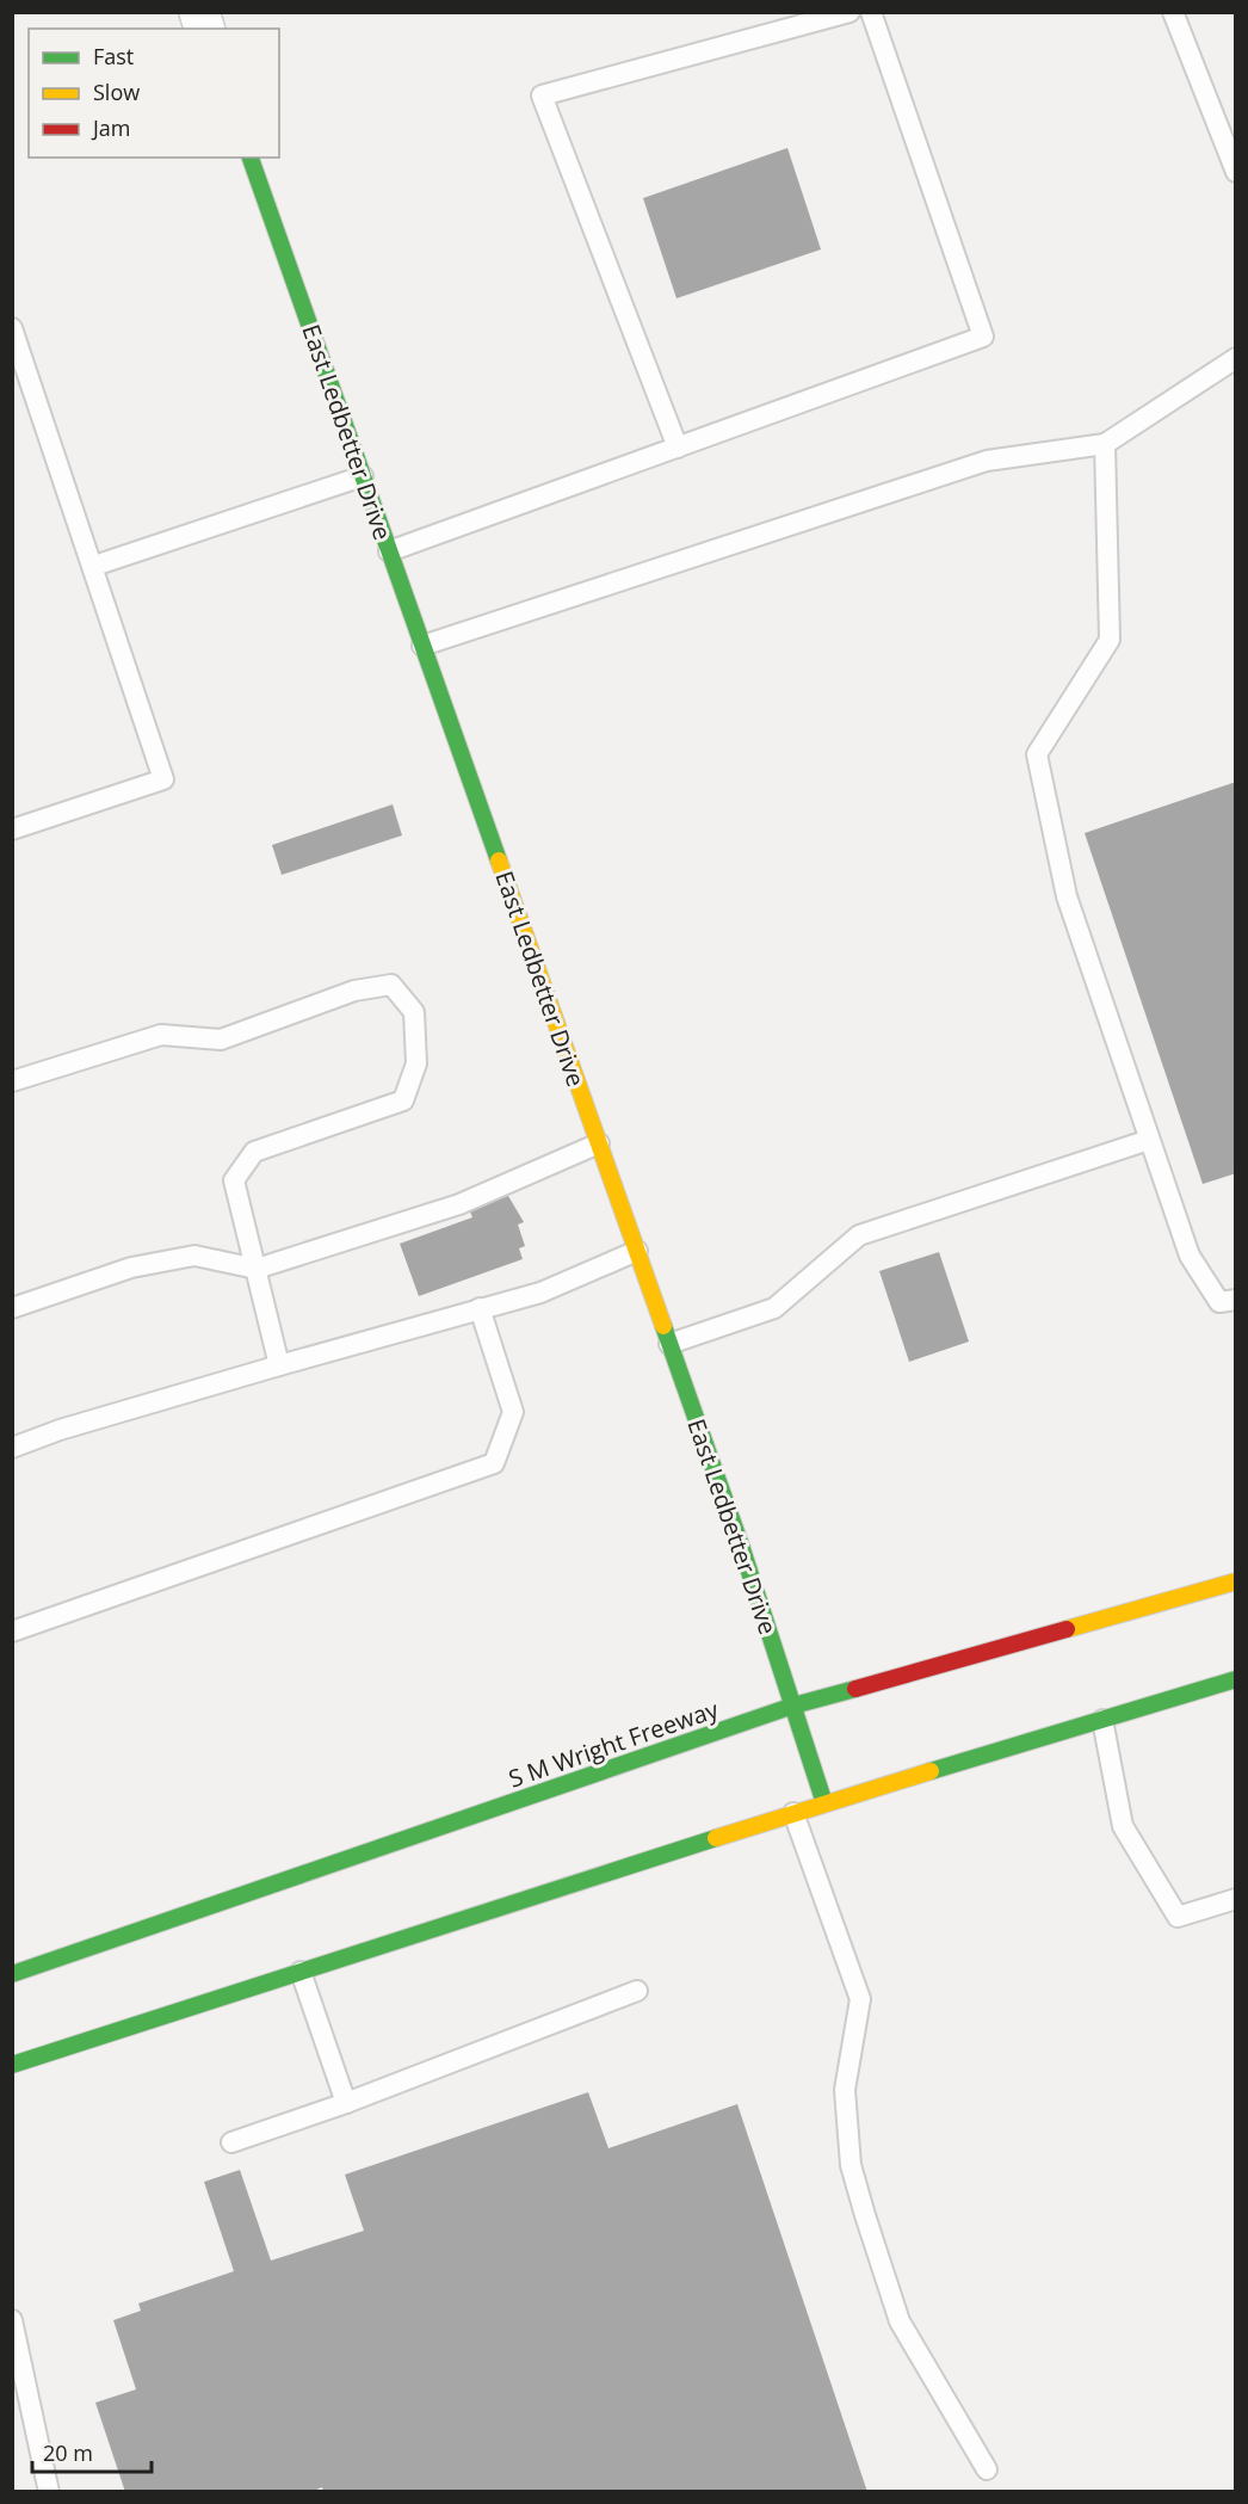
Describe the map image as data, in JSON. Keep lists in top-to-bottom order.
{
  "streets": {
    "main road": ["East Ledbetter Drive", "S M Wright Freeway"]
  },
  "crossings": [
    ["East Ledbetter Drive", "S M Wright Freeway"]
  ],
  "legend": ["Fast", "Slow", "Jam"],
  "scale_bar": "20 m"
}
